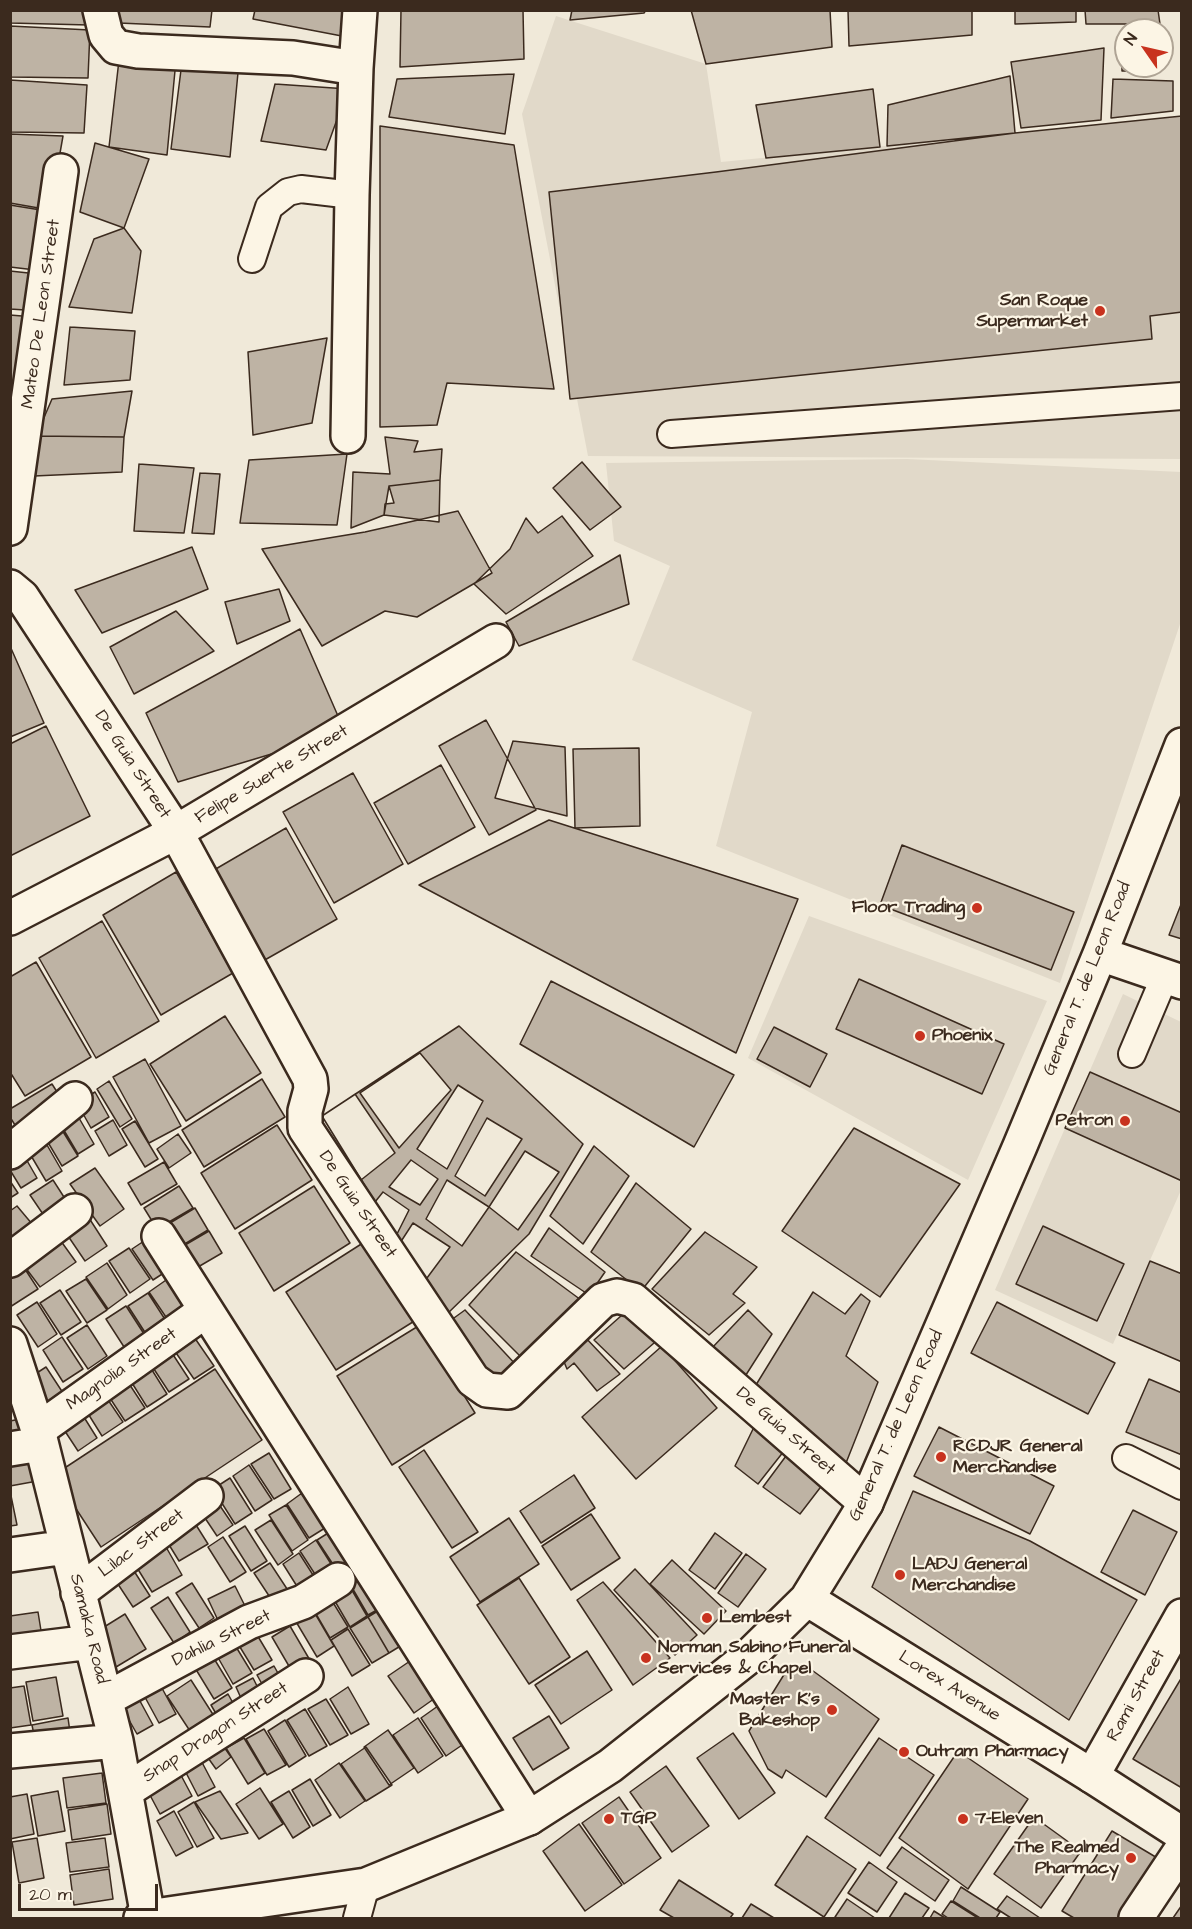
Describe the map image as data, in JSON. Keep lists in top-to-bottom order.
{
  "streets": {
    "street": [
      "Mateo De Leon Street",
      "De Guia Street",
      "Felipe Suerte Street",
      "General T. de Leon Road",
      "Magnolia Street",
      "Lilac Street",
      "Samaka Road",
      "Dahlia Street",
      "Lorex Avenue",
      "Rami Street",
      "Snap Dragon Street"
    ]
  },
  "crossings": [
    ["De Guia Street", "Felipe Suerte Street"],
    ["De Guia Street", "General T. de Leon Road"],
    ["General T. de Leon Road", "Samaka Road"],
    ["General T. de Leon Road", "Lorex Avenue"],
    ["Magnolia Street", "Samaka Road"],
    ["Lilac Street", "Samaka Road"],
    ["Samaka Road", "Dahlia Street"],
    ["Samaka Road", "Snap Dragon Street"],
    ["Lorex Avenue", "Rami Street"]
  ],
  "places": [
    "San Roque Supermarket",
    "Floor Trading",
    "Phoenix",
    "Petron",
    "RCDJR General Merchandise",
    "LADJ General Merchandise",
    "Lembest",
    "Norman Sabino Funeral Services & Chapel",
    "Master K's Bakeshop",
    "Outram Pharmacy",
    "TGP",
    "7-Eleven",
    "The Realmed Pharmacy"
  ],
  "scale_bar": "20 m",
  "north": "top left"
}
